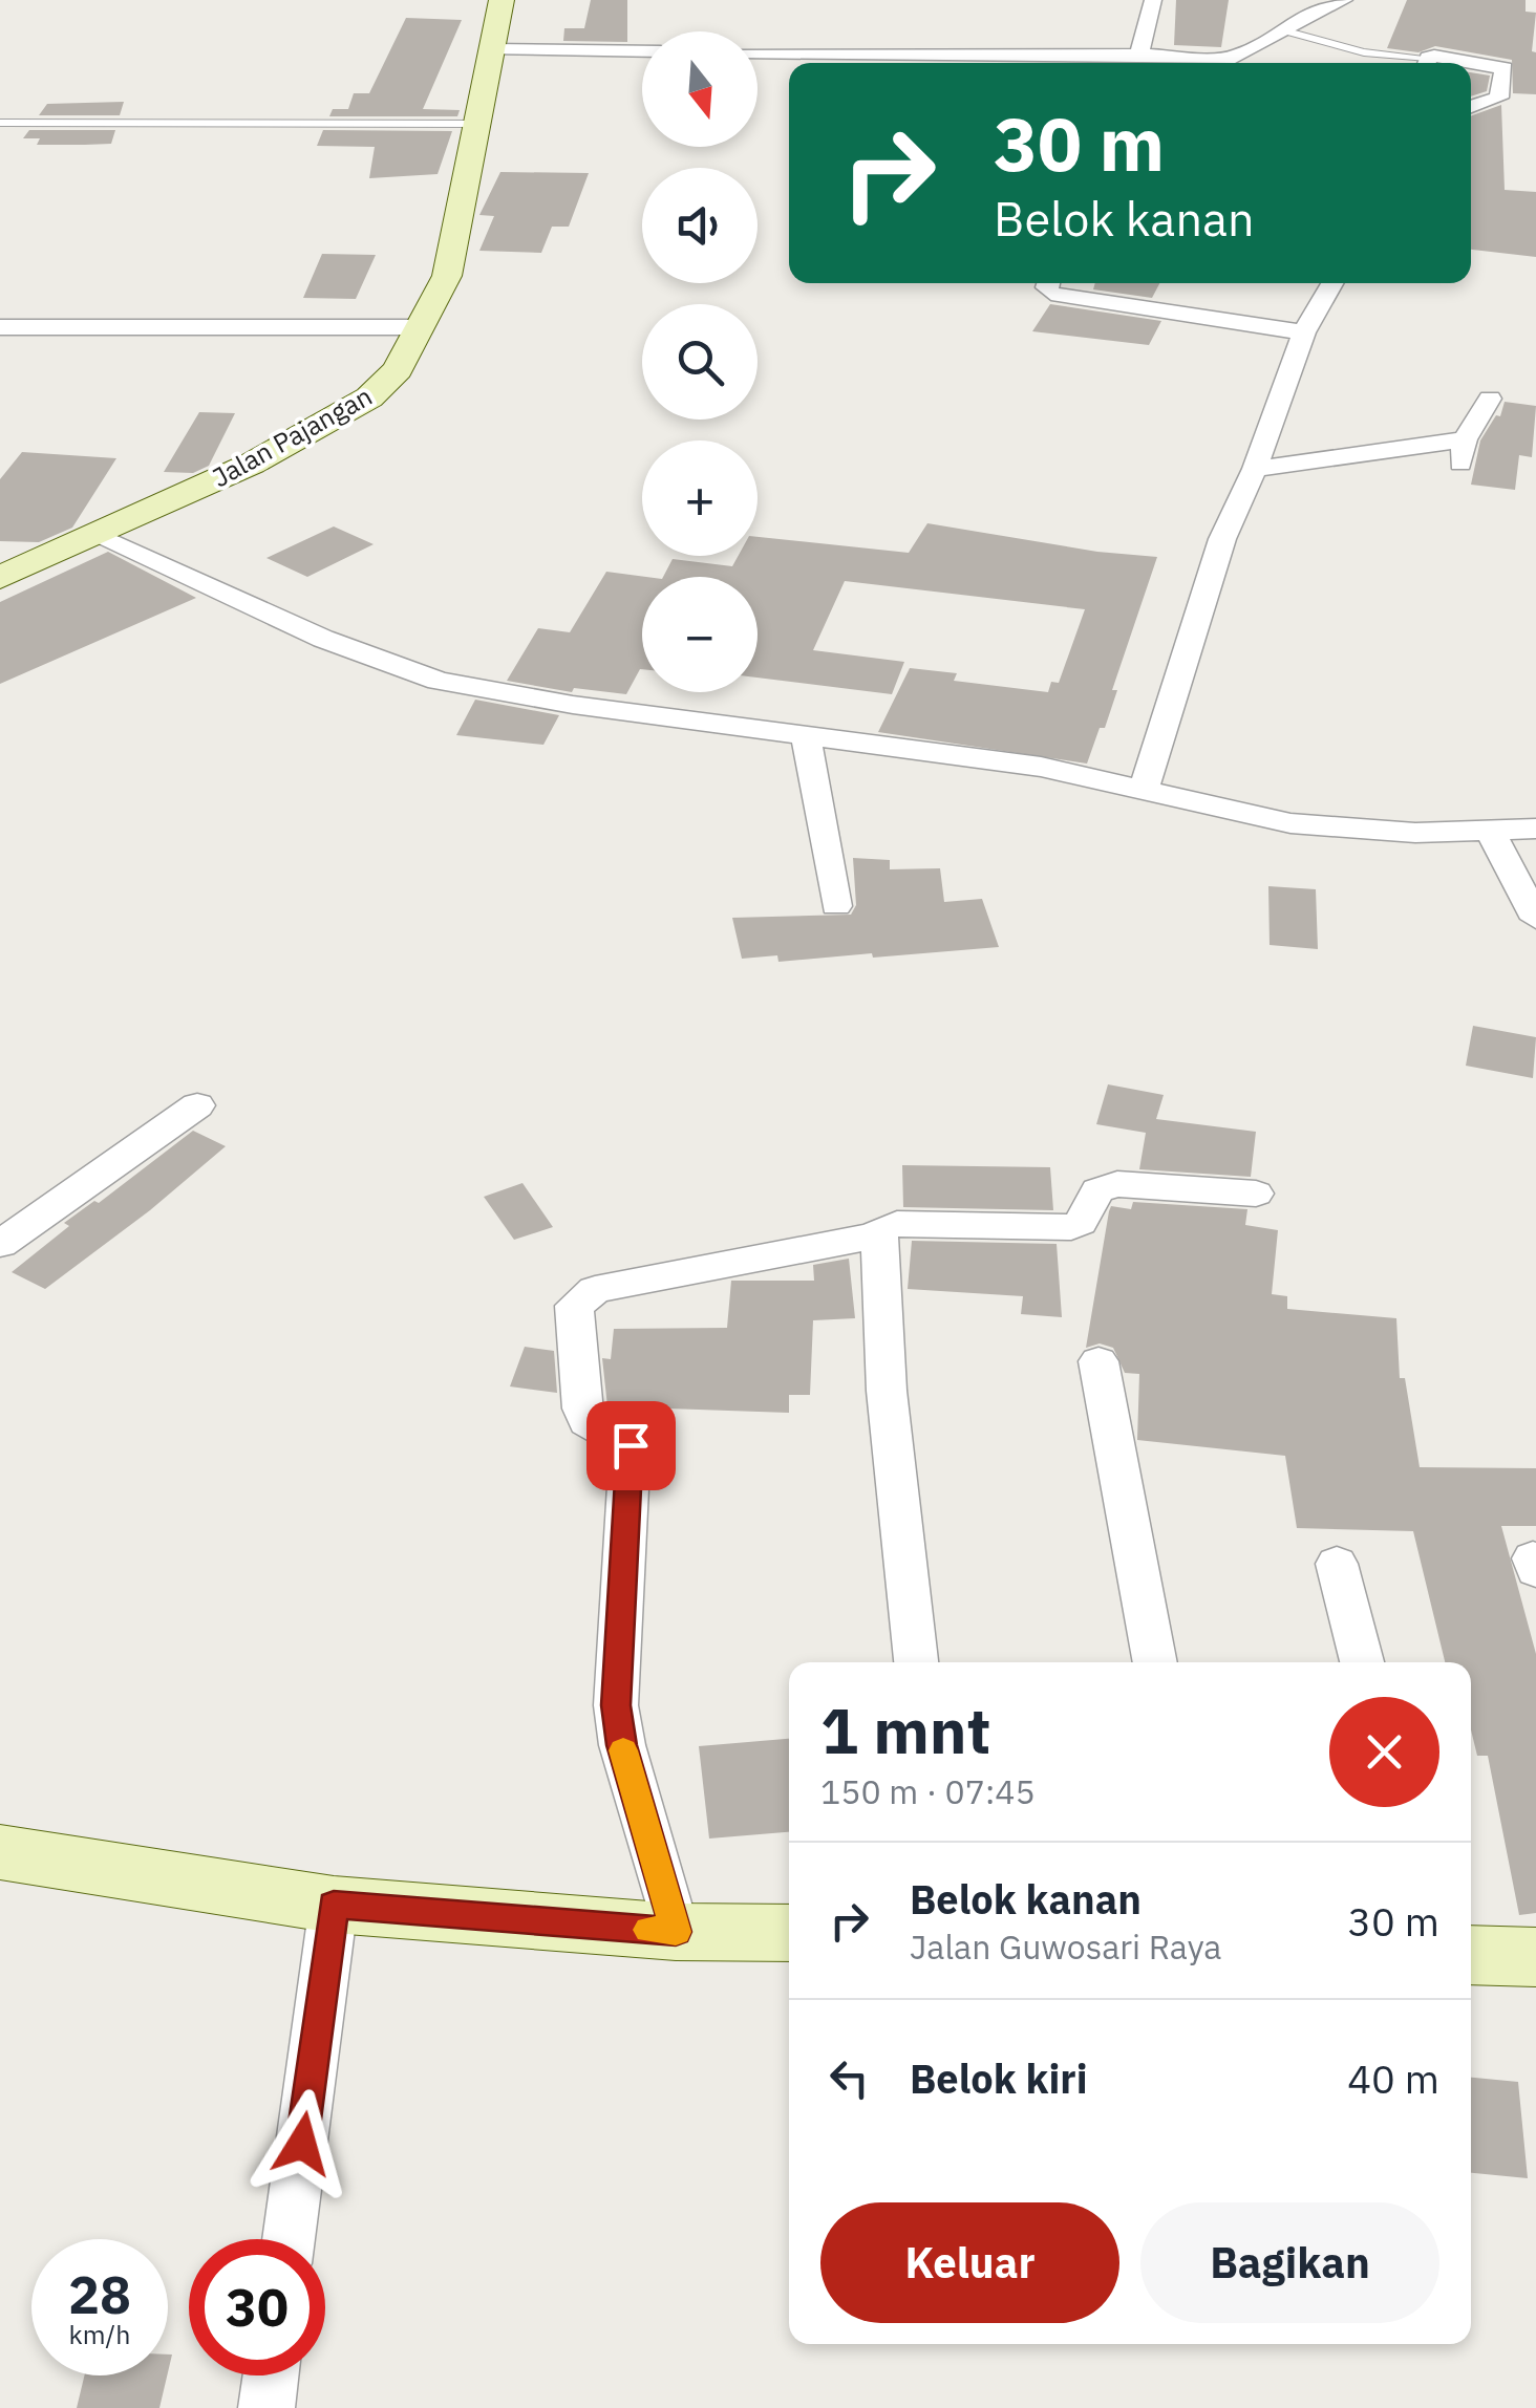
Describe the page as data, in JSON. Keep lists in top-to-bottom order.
{
  "streets": {
    "main road": ["Jalan Pajangan"]
  },
  "north": "bottom",
  "page": {
    "map_buttons": ["+", "−"],
    "turn": ["30 m", "Belok kanan"],
    "heading": ["1 mnt", "150 m · 07:45"],
    "list": [
      {
        "name": "Belok kanan",
        "note": "Jalan Guwosari Raya",
        "value": "30 m"
      },
      {
        "name": "Belok kiri",
        "value": "40 m"
      }
    ],
    "buttons": ["Keluar", "Bagikan"],
    "speed": "28 km/h",
    "limit": "30"
  }
}
